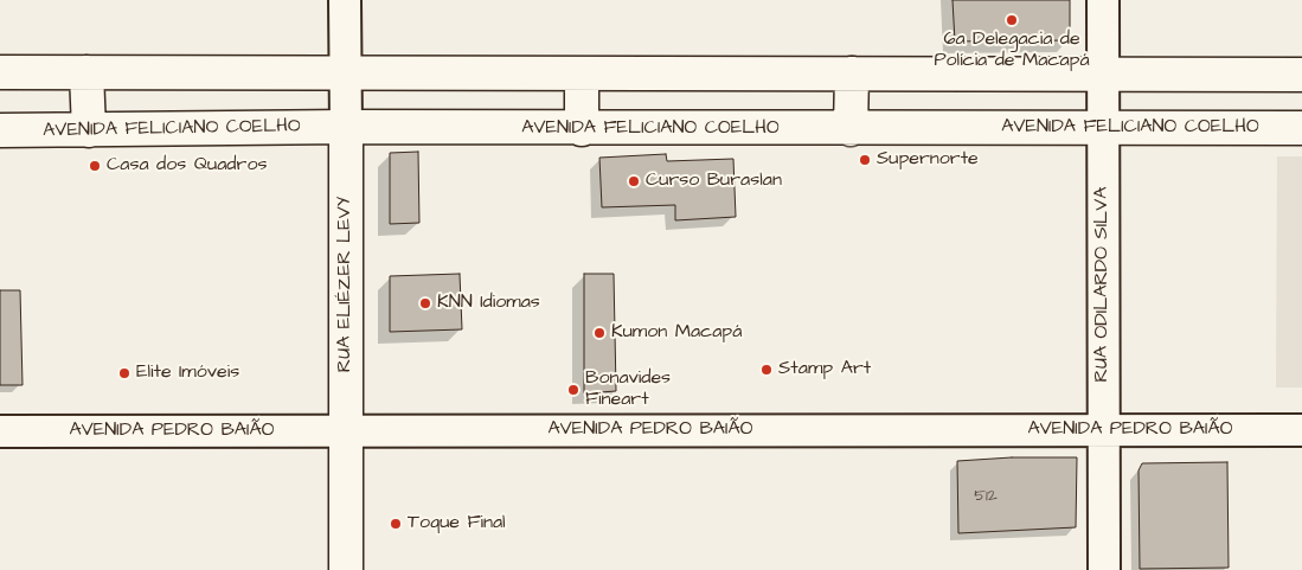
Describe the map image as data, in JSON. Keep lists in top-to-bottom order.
{
  "streets": {
    "street": [
      "AVENIDA FELICIANO COELHO",
      "RUA ELIÉZER LEVY",
      "RUA ODILARDO SILVA",
      "AVENIDA PEDRO BAIÃO"
    ]
  },
  "crossings": [
    ["AVENIDA FELICIANO COELHO", "RUA ELIÉZER LEVY"],
    ["AVENIDA FELICIANO COELHO", "RUA ODILARDO SILVA"],
    ["RUA ELIÉZER LEVY", "AVENIDA PEDRO BAIÃO"],
    ["RUA ODILARDO SILVA", "AVENIDA PEDRO BAIÃO"]
  ],
  "places": [
    "6a Delegacia de Polícia de Macapá",
    "Supernorte",
    "Casa dos Quadros",
    "Curso Buraslan",
    "KNN Idiomas",
    "Kumon Macapá",
    "Stamp Art",
    "Elite Imóveis",
    "Bonavides Fineart",
    "Toque Final"
  ],
  "house_numbers": ["512"]
}
